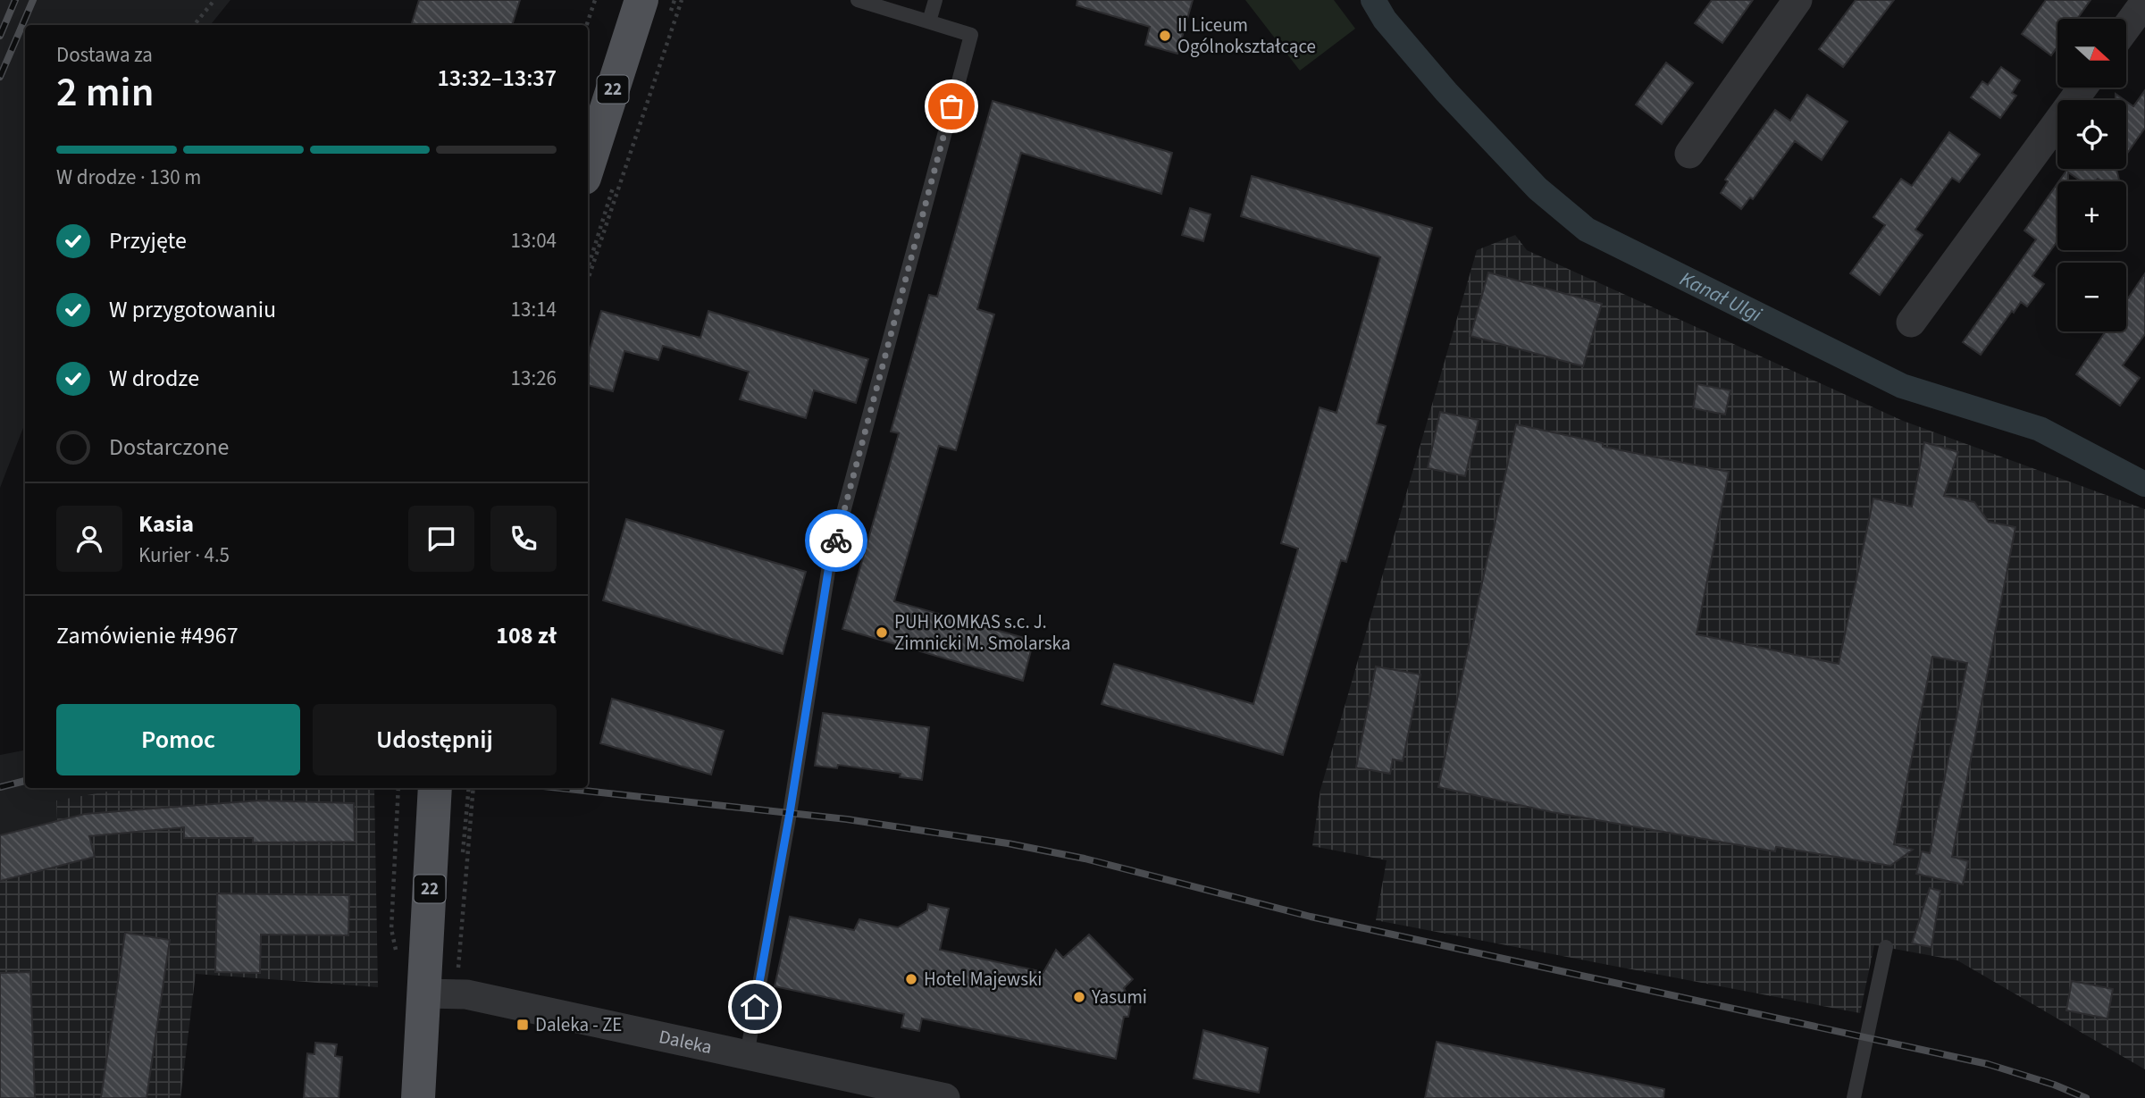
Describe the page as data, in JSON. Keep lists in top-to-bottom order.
{
  "streets": {
    "main road": ["22"],
    "street": ["Daleka"]
  },
  "crossings": [
    ["22", "Daleka"]
  ],
  "water": ["Kanał Ulgi"],
  "places": {
    "other": [
      "II Liceum Ogólnokształcące",
      "PUH KOMKAS s.c. J. Zimnicki M. Smolarska",
      "Hotel Majewski",
      "Yasumi"
    ],
    "transit": ["Daleka - ZE"]
  },
  "north": "right",
  "page": {
    "map_buttons": ["+", "−"],
    "heading": ["2 min", "Dostawa za", "13:32–13:37"],
    "panel": [
      "Kasia",
      "Kurier · 4.5",
      "Zamówienie #4967",
      "108 zł"
    ],
    "bar": "W drodze · 130 m",
    "list": [
      ["Przyjęte", "13:04"],
      ["W przygotowaniu", "13:14"],
      ["W drodze", "13:26"],
      "Dostarczone"
    ],
    "buttons": ["Pomoc", "Udostępnij"]
  }
}
